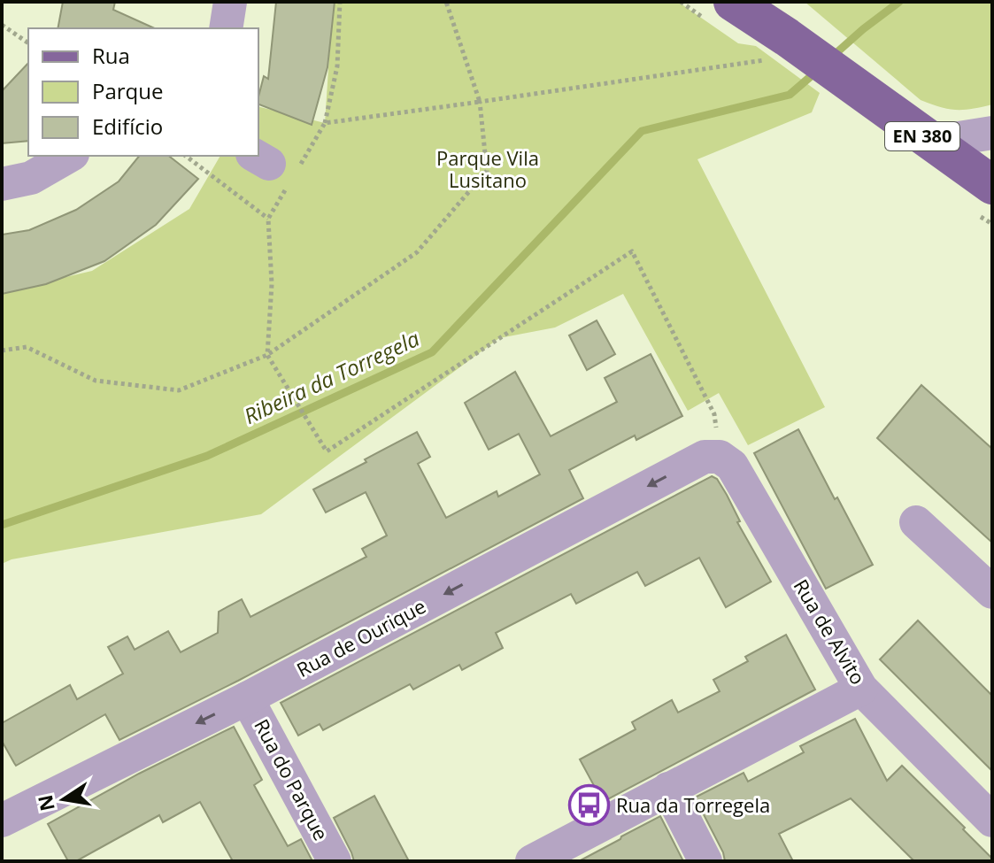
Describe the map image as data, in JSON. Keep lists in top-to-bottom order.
{
  "streets": {
    "main road": ["EN 380"],
    "street": ["Rua de Alvito", "Rua de Ourique", "Rua do Parque"]
  },
  "crossings": [
    ["Rua de Alvito", "Rua de Ourique"],
    ["Rua de Ourique", "Rua do Parque"]
  ],
  "water": ["Ribeira da Torregela"],
  "parks": ["Parque Vila Lusitano"],
  "places": {
    "bus stop": ["Rua da Torregela"]
  },
  "legend": ["Rua", "Parque", "Edifício"],
  "north": "left"
}
